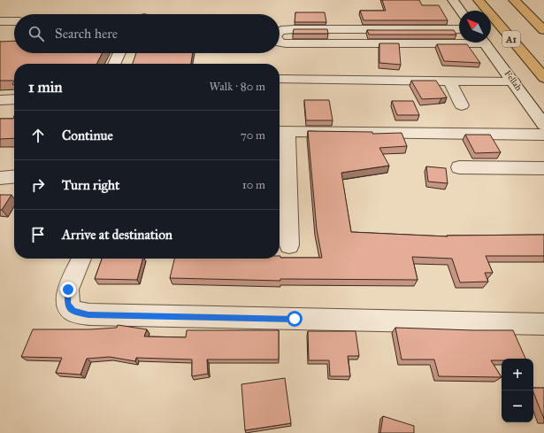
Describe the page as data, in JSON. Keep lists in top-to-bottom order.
{
  "streets": {
    "highway": ["A1"],
    "street": ["Fellah"]
  },
  "north": "top left",
  "page": {
    "search": "Search here",
    "heading": ["1 min", "Walk · 80 m"],
    "list": [
      ["Continue", "70 m"],
      ["Turn right", "10 m"],
      "Arrive at destination"
    ],
    "map_buttons": ["+", "−"]
  }
}
